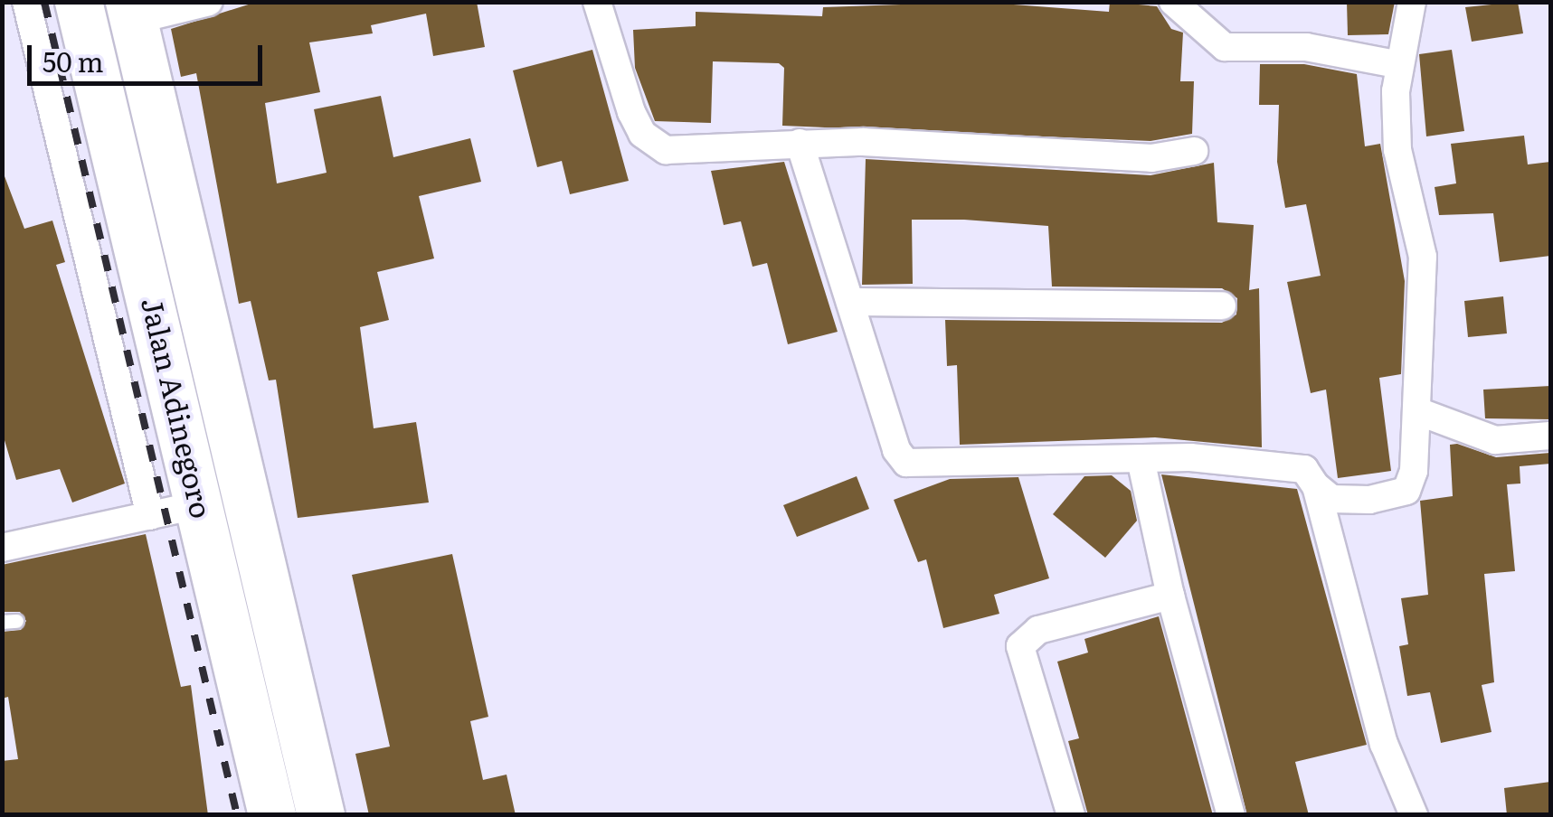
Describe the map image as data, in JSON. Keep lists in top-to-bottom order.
{
  "streets": {
    "highway": ["Jalan Adinegoro"]
  },
  "scale_bar": "50 m"
}
